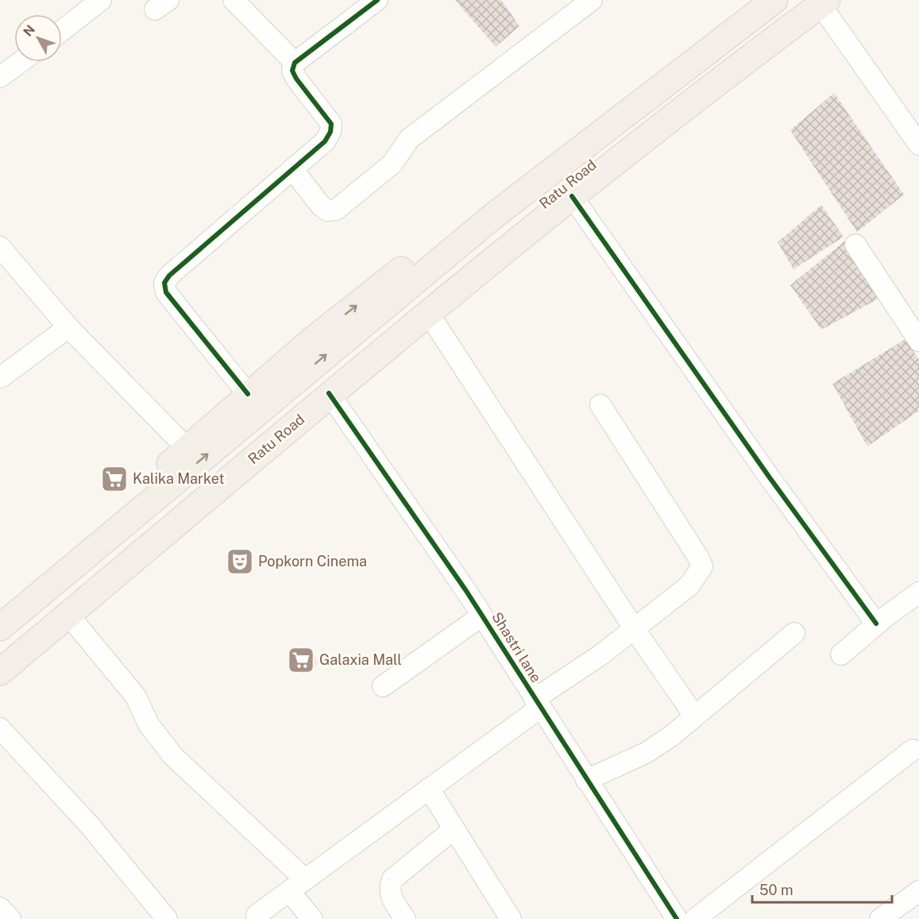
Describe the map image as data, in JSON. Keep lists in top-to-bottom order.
{
  "streets": {
    "main road": ["Ratu Road"],
    "street": ["Shastri lane"]
  },
  "crossings": [
    ["Ratu Road", "Shastri lane"]
  ],
  "places": {
    "supermarket": ["Kalika Market", "Galaxia Mall"],
    "theatre": ["Popkorn Cinema"]
  },
  "scale_bar": "50 m",
  "north": "top left"
}
